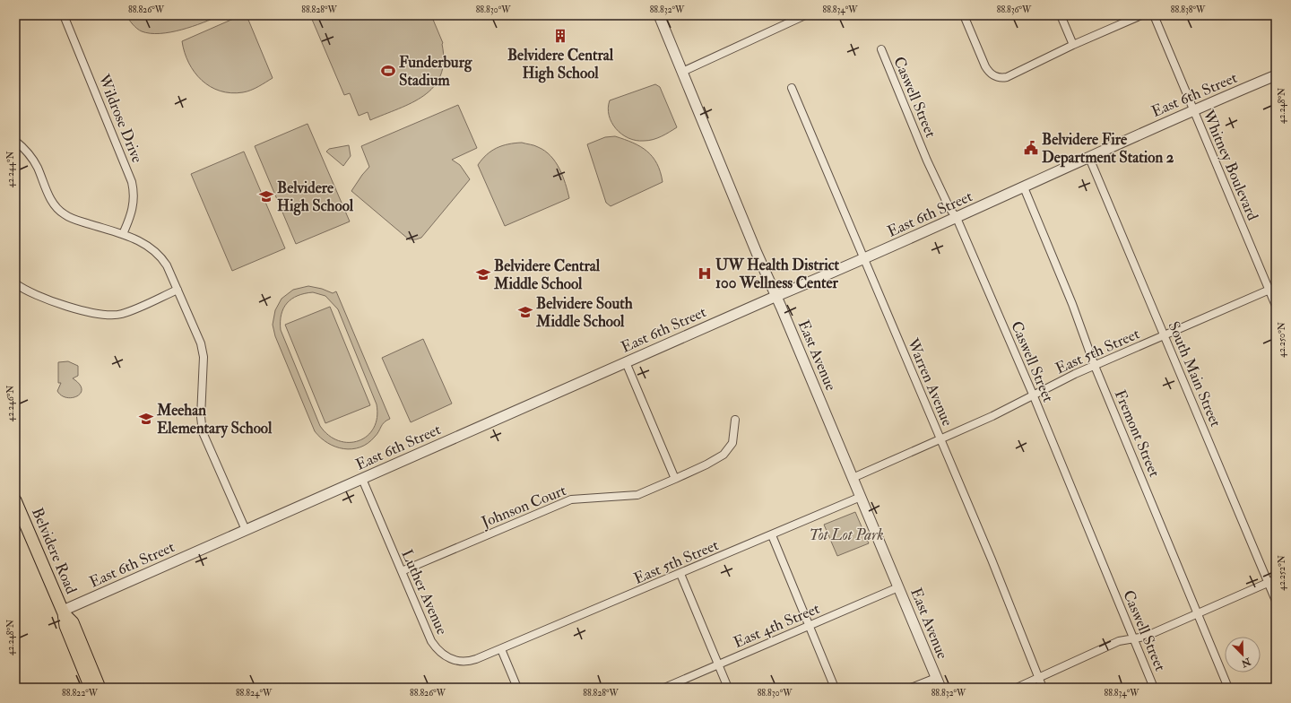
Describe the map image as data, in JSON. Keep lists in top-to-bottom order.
{
  "streets": {
    "main road": ["Belvidere Road"],
    "street": [
      "East 6th Street",
      "Caswell Street",
      "Wildrose Drive",
      "Whitney Boulevard",
      "East 5th Street",
      "East Avenue",
      "South Main Street",
      "Warren Avenue",
      "Fremont Street",
      "Johnson Court",
      "Luther Avenue",
      "East 4th Street"
    ]
  },
  "crossings": [
    ["East 6th Street", "Caswell Street"],
    ["East 6th Street", "Whitney Boulevard"],
    ["East 6th Street", "East Avenue"],
    ["East 6th Street", "South Main Street"],
    ["East 6th Street", "Warren Avenue"],
    ["East 6th Street", "Fremont Street"],
    ["East 6th Street", "Belvidere Road"],
    ["East 6th Street", "Luther Avenue"],
    ["Caswell Street", "East 5th Street"],
    ["Whitney Boulevard", "East 5th Street"],
    ["East 5th Street", "East Avenue"],
    ["East 5th Street", "South Main Street"],
    ["East 5th Street", "Warren Avenue"],
    ["East 5th Street", "Fremont Street"],
    ["East 5th Street", "Luther Avenue"],
    ["East Avenue", "East 4th Street"],
    ["Johnson Court", "Luther Avenue"]
  ],
  "parks": ["Tot Lot Park"],
  "places": {
    "building": ["Belvidere Central High School"],
    "sports": ["Funderburg Stadium"],
    "public building": ["Belvidere Fire Department Station 2"],
    "school or university": [
      "Belvidere High School",
      "Belvidere Central Middle School",
      "Belvidere South Middle School",
      "Meehan Elementary School"
    ],
    "hospital": ["UW Health District 100 Wellness Center"]
  },
  "north": "bottom right",
  "coordinates": [
    "88.826°W",
    "88.828°W",
    "88.830°W",
    "88.832°W",
    "88.834°W",
    "88.836°W",
    "88.838°W",
    "42.248°N",
    "42.244°N",
    "42.250°N",
    "42.246°N",
    "42.252°N",
    "88.822°W",
    "88.824°W"
  ]
}
